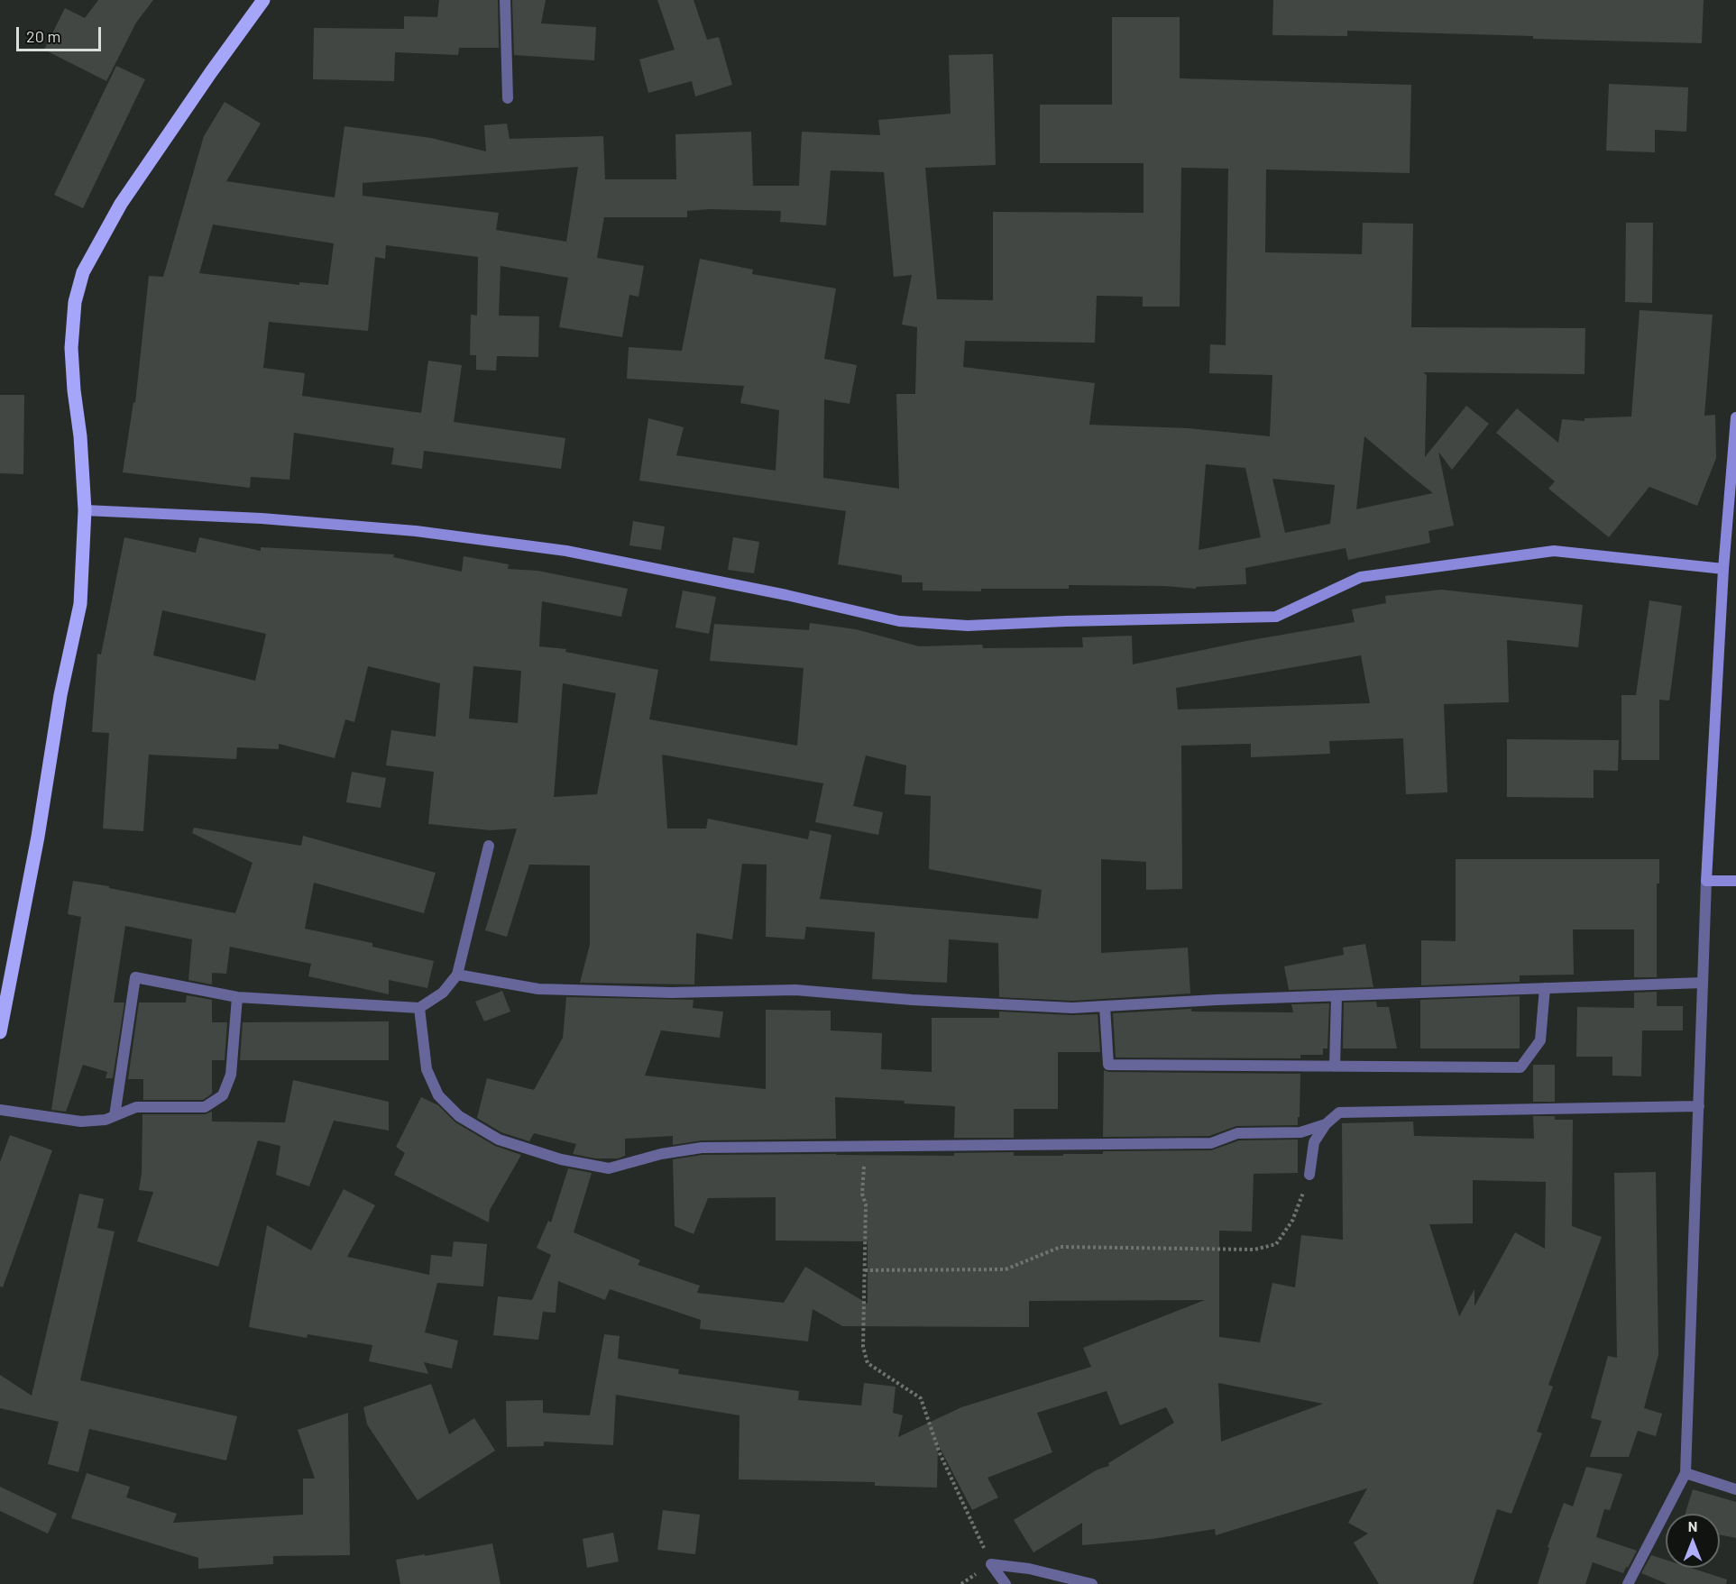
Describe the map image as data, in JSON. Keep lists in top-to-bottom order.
{
  "scale_bar": "20 m",
  "north": "top"
}
